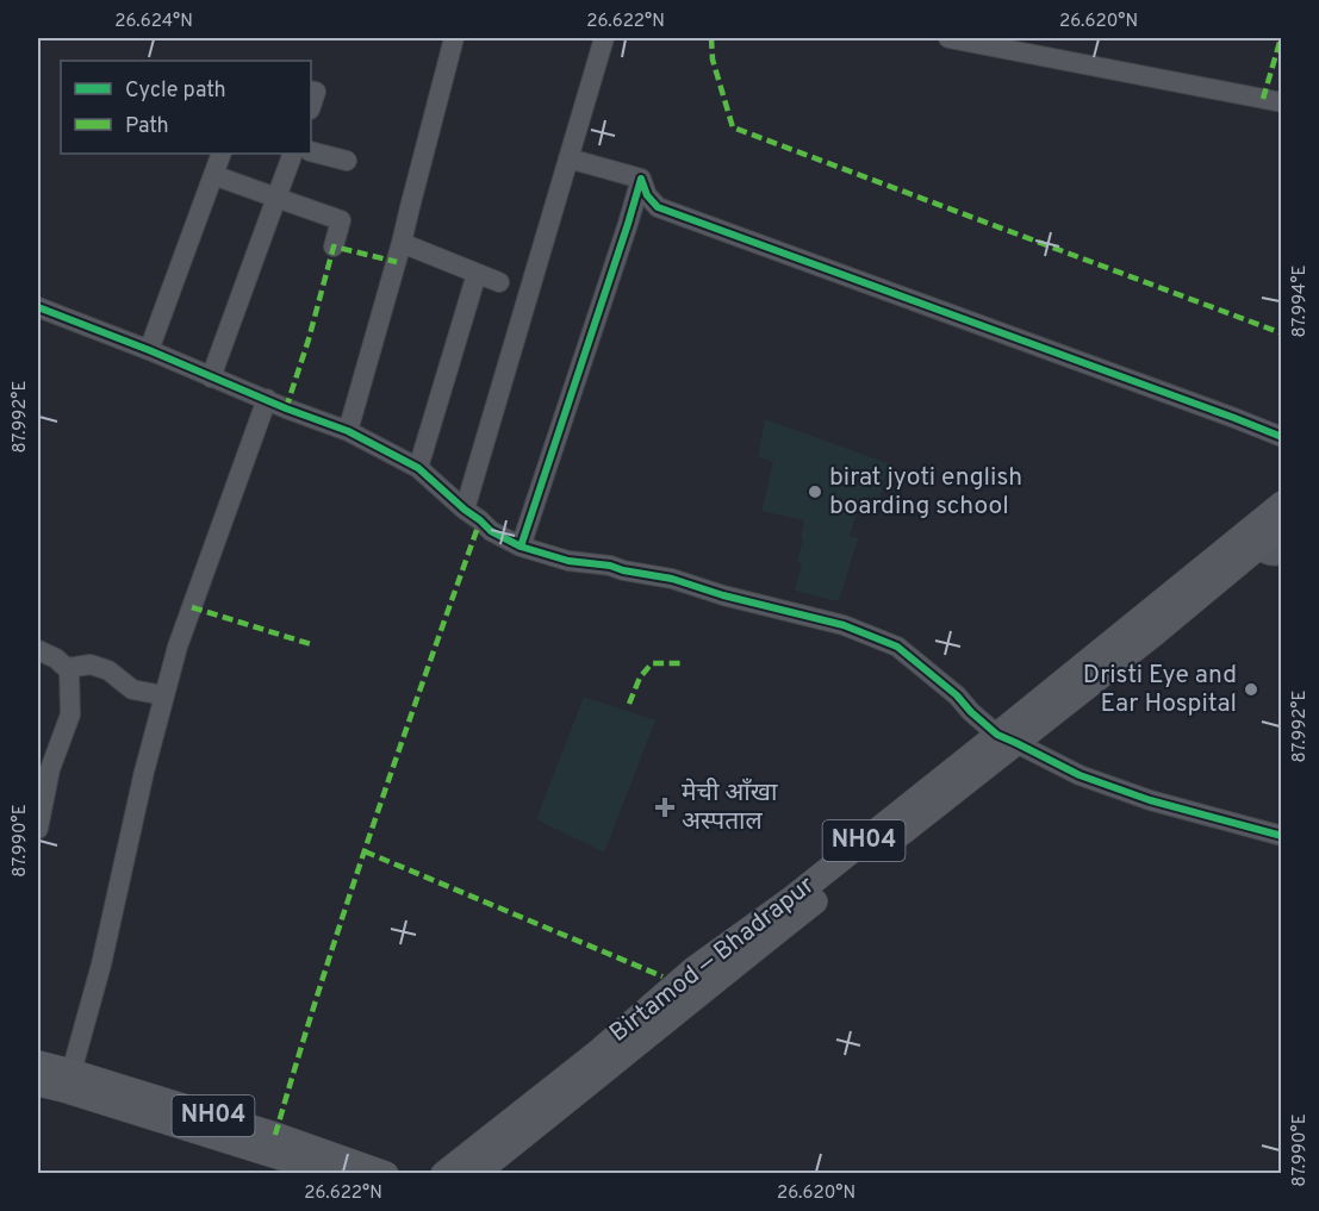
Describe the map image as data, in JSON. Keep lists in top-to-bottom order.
{
  "streets": {
    "main road": ["NH04", "Birtamod — Bhadrapur"]
  },
  "places": {
    "other": ["birat jyoti english boarding school", "Dristi Eye and Ear Hospital"],
    "health": ["मेची आँखा अस्पताल"]
  },
  "legend": ["Cycle path", "Path"],
  "coordinates": [
    "26.624°N",
    "26.622°N",
    "26.620°N",
    "87.994°E",
    "87.992°E",
    "87.990°E"
  ]
}
